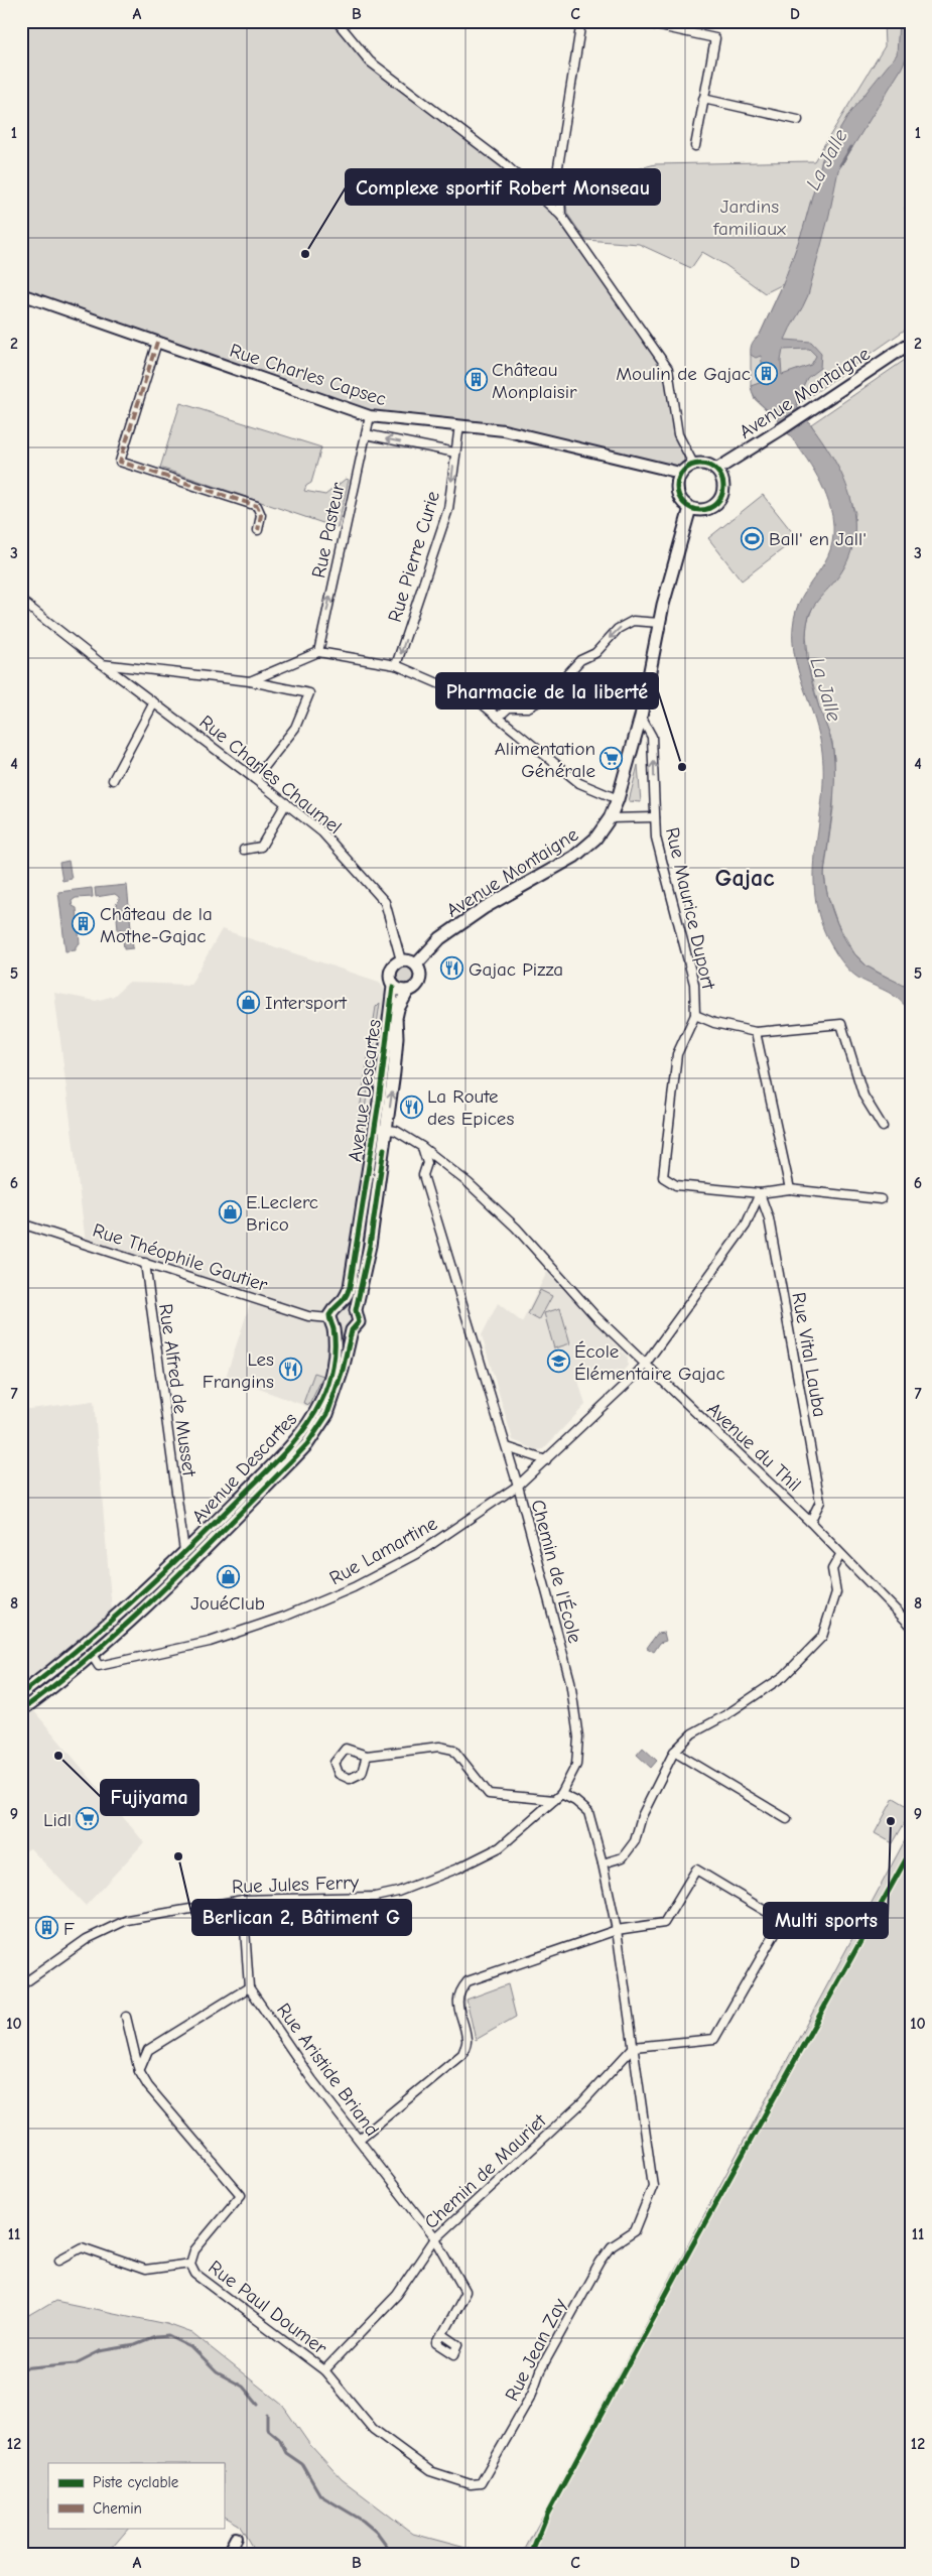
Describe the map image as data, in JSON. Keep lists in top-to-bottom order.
{
  "streets": {
    "main road": ["Avenue Montaigne", "Avenue Descartes"],
    "street": [
      "Rue Charles Capsec",
      "Rue Pasteur",
      "Rue Pierre Curie",
      "Rue Charles Chaumel",
      "Rue Maurice Duport",
      "Rue Théophile Gautier",
      "Rue Vital Lauba",
      "Rue Alfred de Musset",
      "Avenue du Thil",
      "Rue Lamartine",
      "Chemin de l'École",
      "Rue Jules Ferry",
      "Rue Aristide Briand",
      "Chemin de Mauriet",
      "Rue Paul Doumer",
      "Rue Jean Zay"
    ]
  },
  "crossings": [
    ["Rue Charles Capsec", "Avenue Montaigne"],
    ["Rue Charles Capsec", "Rue Pasteur"],
    ["Rue Charles Capsec", "Rue Pierre Curie"],
    ["Avenue Montaigne", "Rue Charles Chaumel"],
    ["Avenue Montaigne", "Rue Maurice Duport"],
    ["Avenue Montaigne", "Avenue Descartes"],
    ["Rue Charles Chaumel", "Avenue Descartes"],
    ["Rue Maurice Duport", "Rue Vital Lauba"],
    ["Avenue Descartes", "Rue Théophile Gautier"],
    ["Avenue Descartes", "Rue Alfred de Musset"],
    ["Avenue Descartes", "Rue Lamartine"],
    ["Rue Théophile Gautier", "Rue Alfred de Musset"],
    ["Rue Vital Lauba", "Avenue du Thil"],
    ["Avenue du Thil", "Rue Lamartine"],
    ["Avenue du Thil", "Chemin de l'École"],
    ["Rue Lamartine", "Chemin de l'École"],
    ["Chemin de l'École", "Rue Jules Ferry"],
    ["Rue Aristide Briand", "Chemin de Mauriet"],
    ["Chemin de Mauriet", "Rue Paul Doumer"],
    ["Chemin de Mauriet", "Rue Jean Zay"],
    ["Rue Paul Doumer", "Rue Jean Zay"]
  ],
  "one_way": ["Rue Pasteur", "Rue Pierre Curie"],
  "districts": ["Gajac"],
  "water": ["La Jalle"],
  "parks": ["Jardins familiaux"],
  "places": {
    "other": [
      "Complexe sportif Robert Monseau",
      "Pharmacie de la liberté",
      "Fujiyama",
      "Multi sports",
      "Berlican 2, Bâtiment G"
    ],
    "building": [
      "Moulin de Gajac",
      "Château Monplaisir",
      "Château de la Mothe-Gajac",
      "F"
    ],
    "sports": ["Ball' en Jall'"],
    "supermarket": ["Alimentation Générale", "Lidl"],
    "restaurant": ["Gajac Pizza", "La Route des Epices", "Les Frangins"],
    "shop": ["Intersport", "E.Leclerc Brico", "JouéClub"],
    "school or university": ["École Élémentaire Gajac"]
  },
  "legend": ["Piste cyclable", "Chemin"],
  "grid": {
    "columns": [
      "A",
      "B",
      "C",
      "D"
    ],
    "rows": [
      "1",
      "2",
      "3",
      "4",
      "5",
      "6",
      "7",
      "8",
      "9",
      "10",
      "11",
      "12"
    ]
  }
}
